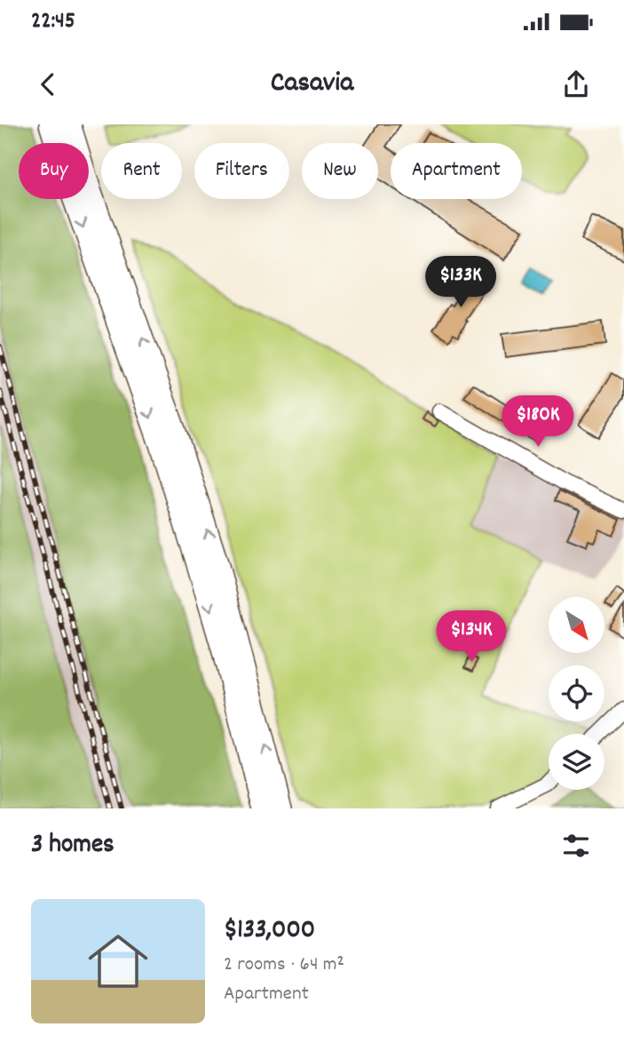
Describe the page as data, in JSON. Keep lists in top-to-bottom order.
{
  "north": "bottom right",
  "page": {
    "status": "22:45",
    "header": "Casavia",
    "chip": [
      "Buy",
      "Rent",
      "Filters",
      "New",
      "Apartment"
    ],
    "price": ["$133K", "$180K", "$134K"],
    "heading": "3 homes",
    "list": [
      {
        "name": "$133,000",
        "note": "2 rooms · 64 m² · Apartment"
      }
    ]
  }
}
